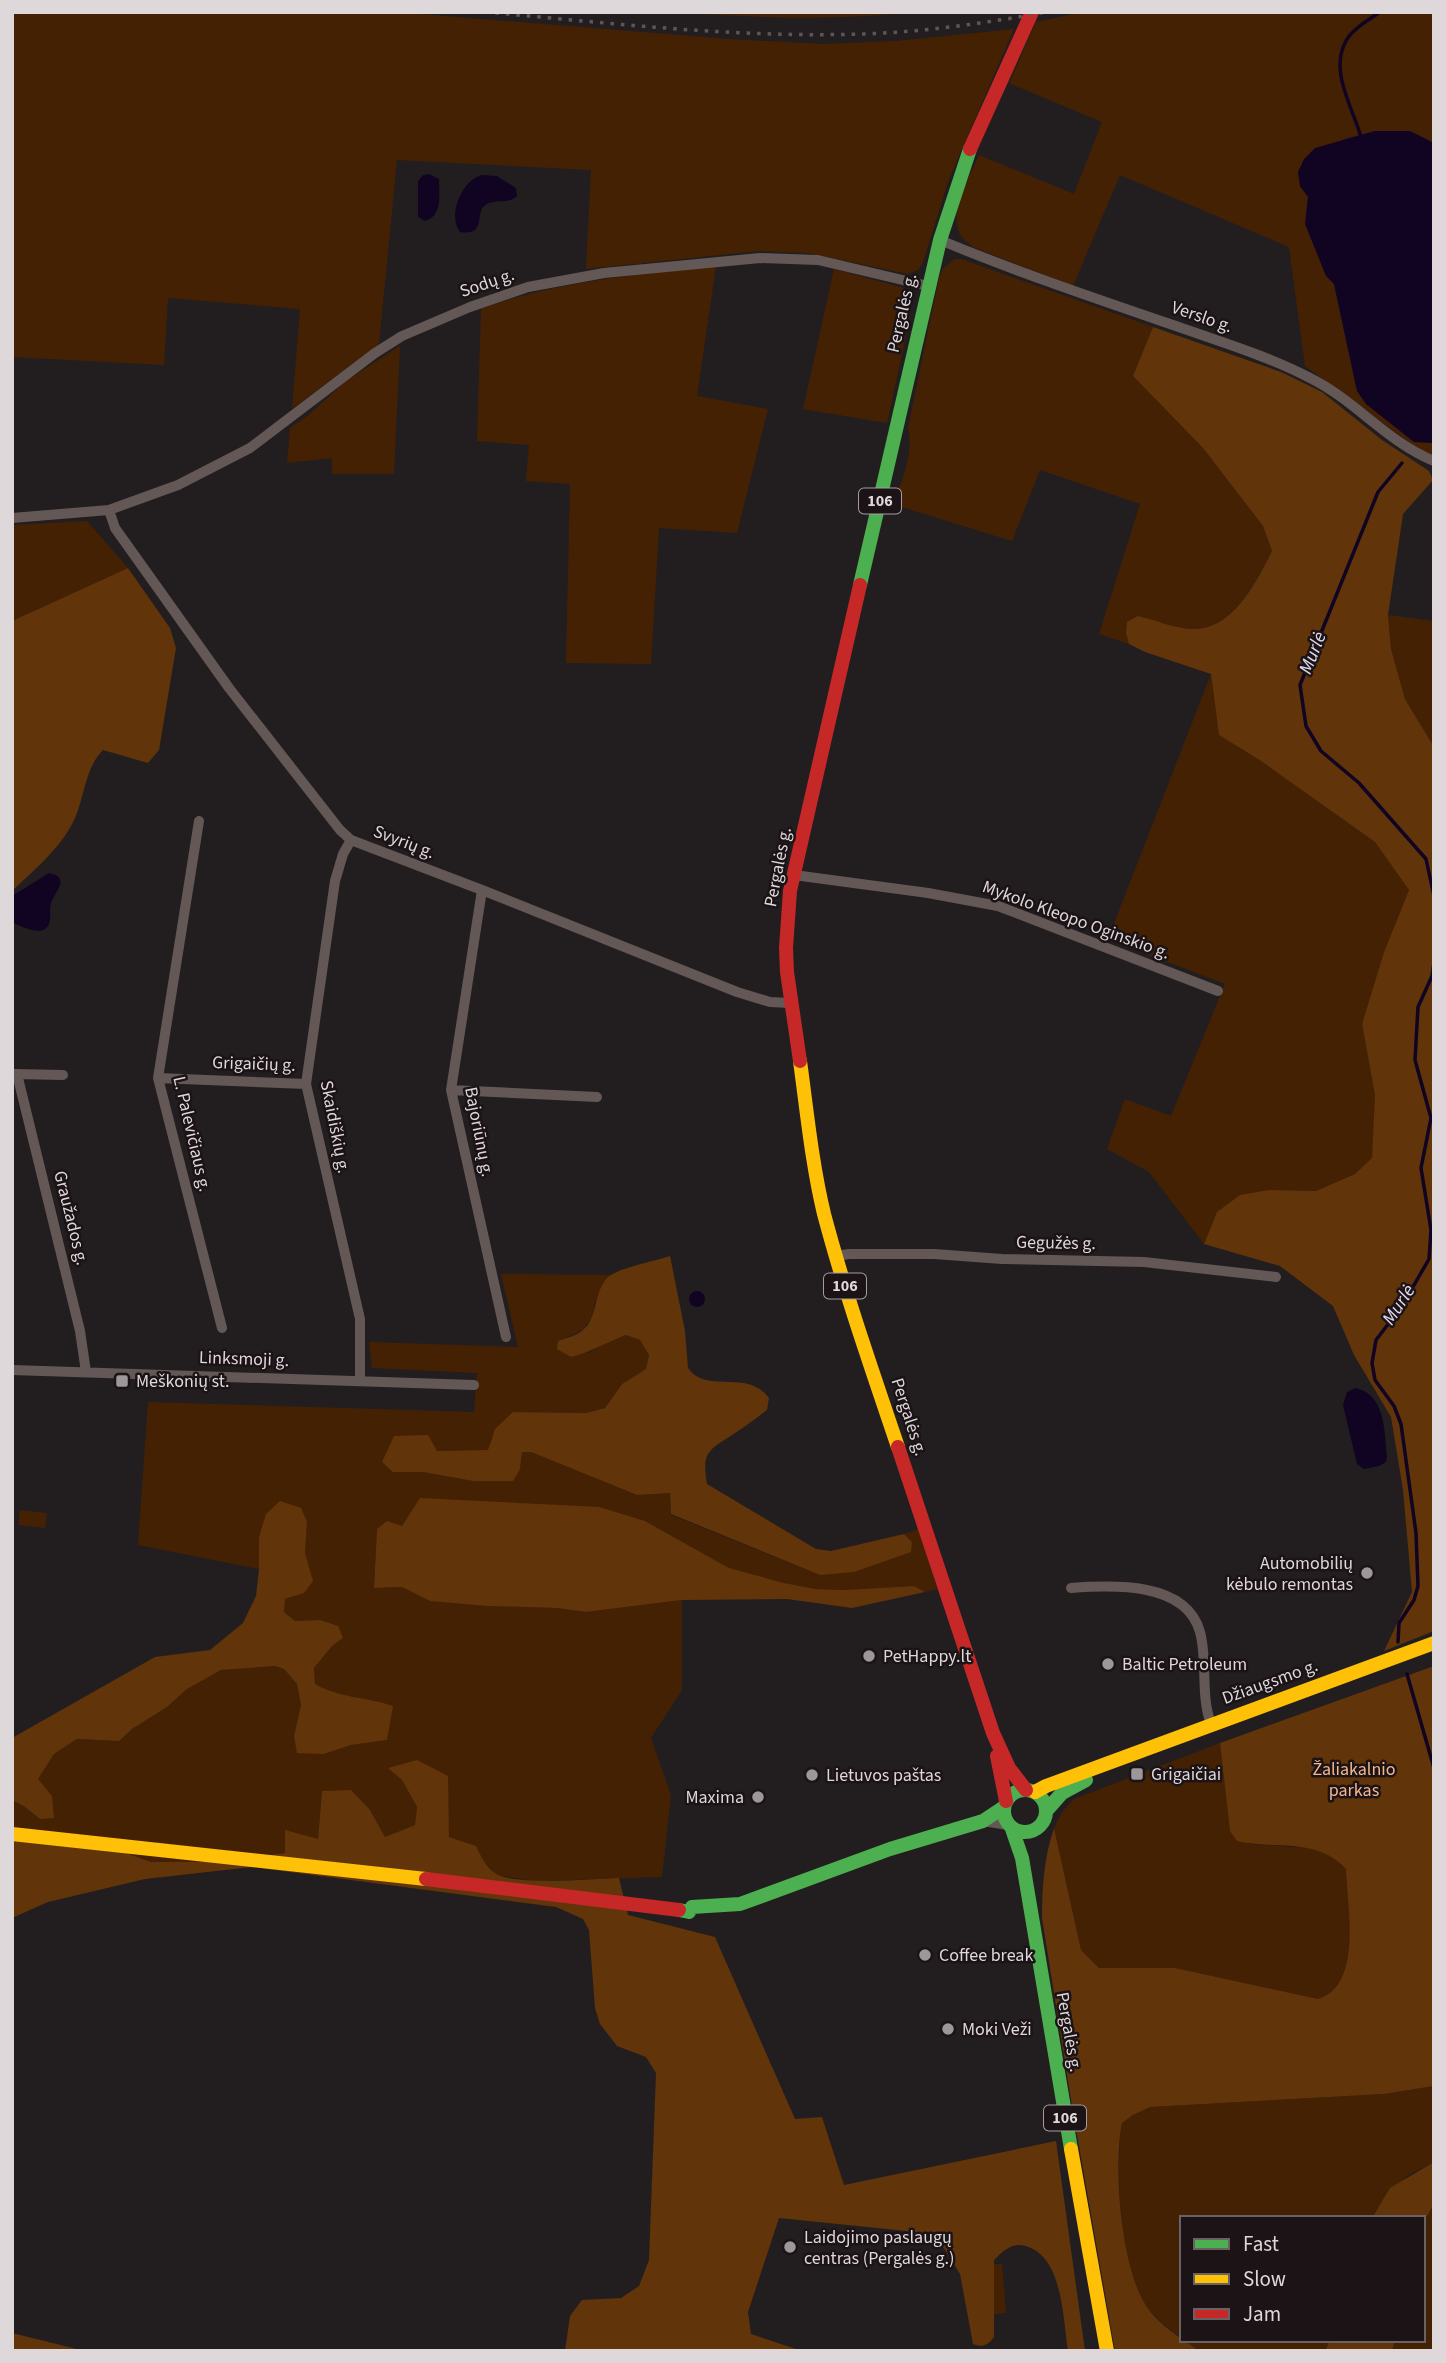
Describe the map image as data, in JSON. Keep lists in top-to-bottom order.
{
  "streets": {
    "main road": ["Pergalės g.", "106", "Džiaugsmo g."],
    "street": [
      "Sodų g.",
      "Verslo g.",
      "Svyrių g.",
      "Mykolo Kleopo Oginskio g.",
      "Grigaičių g.",
      "Skaidiškių g.",
      "Bajoriūnų g.",
      "L. Palevičiaus g.",
      "Graužados g.",
      "Gegužės g.",
      "Linksmoji g."
    ]
  },
  "crossings": [
    ["Sodų g.", "Pergalės g."],
    ["Sodų g.", "Svyrių g."],
    ["Pergalės g.", "Verslo g."],
    ["Pergalės g.", "Svyrių g."],
    ["Pergalės g.", "Mykolo Kleopo Oginskio g."],
    ["Pergalės g.", "Gegužės g."],
    ["Pergalės g.", "Džiaugsmo g."],
    ["Svyrių g.", "Skaidiškių g."],
    ["Svyrių g.", "Bajoriūnų g."],
    ["Grigaičių g.", "Skaidiškių g."],
    ["Grigaičių g.", "L. Palevičiaus g."],
    ["Skaidiškių g.", "Linksmoji g."],
    ["Graužados g.", "Linksmoji g."]
  ],
  "water": ["Murlė"],
  "parks": ["Žaliakalnio parkas"],
  "places": {
    "transit": ["Meškonių st.", "Grigaičiai"],
    "other": [
      "Automobilių kėbulo remontas",
      "PetHappy.lt",
      "Baltic Petroleum",
      "Lietuvos paštas",
      "Maxima",
      "Coffee break",
      "Moki Veži",
      "Laidojimo paslaugų centras (Pergalės g.)"
    ]
  },
  "legend": ["Fast", "Slow", "Jam"]
}
